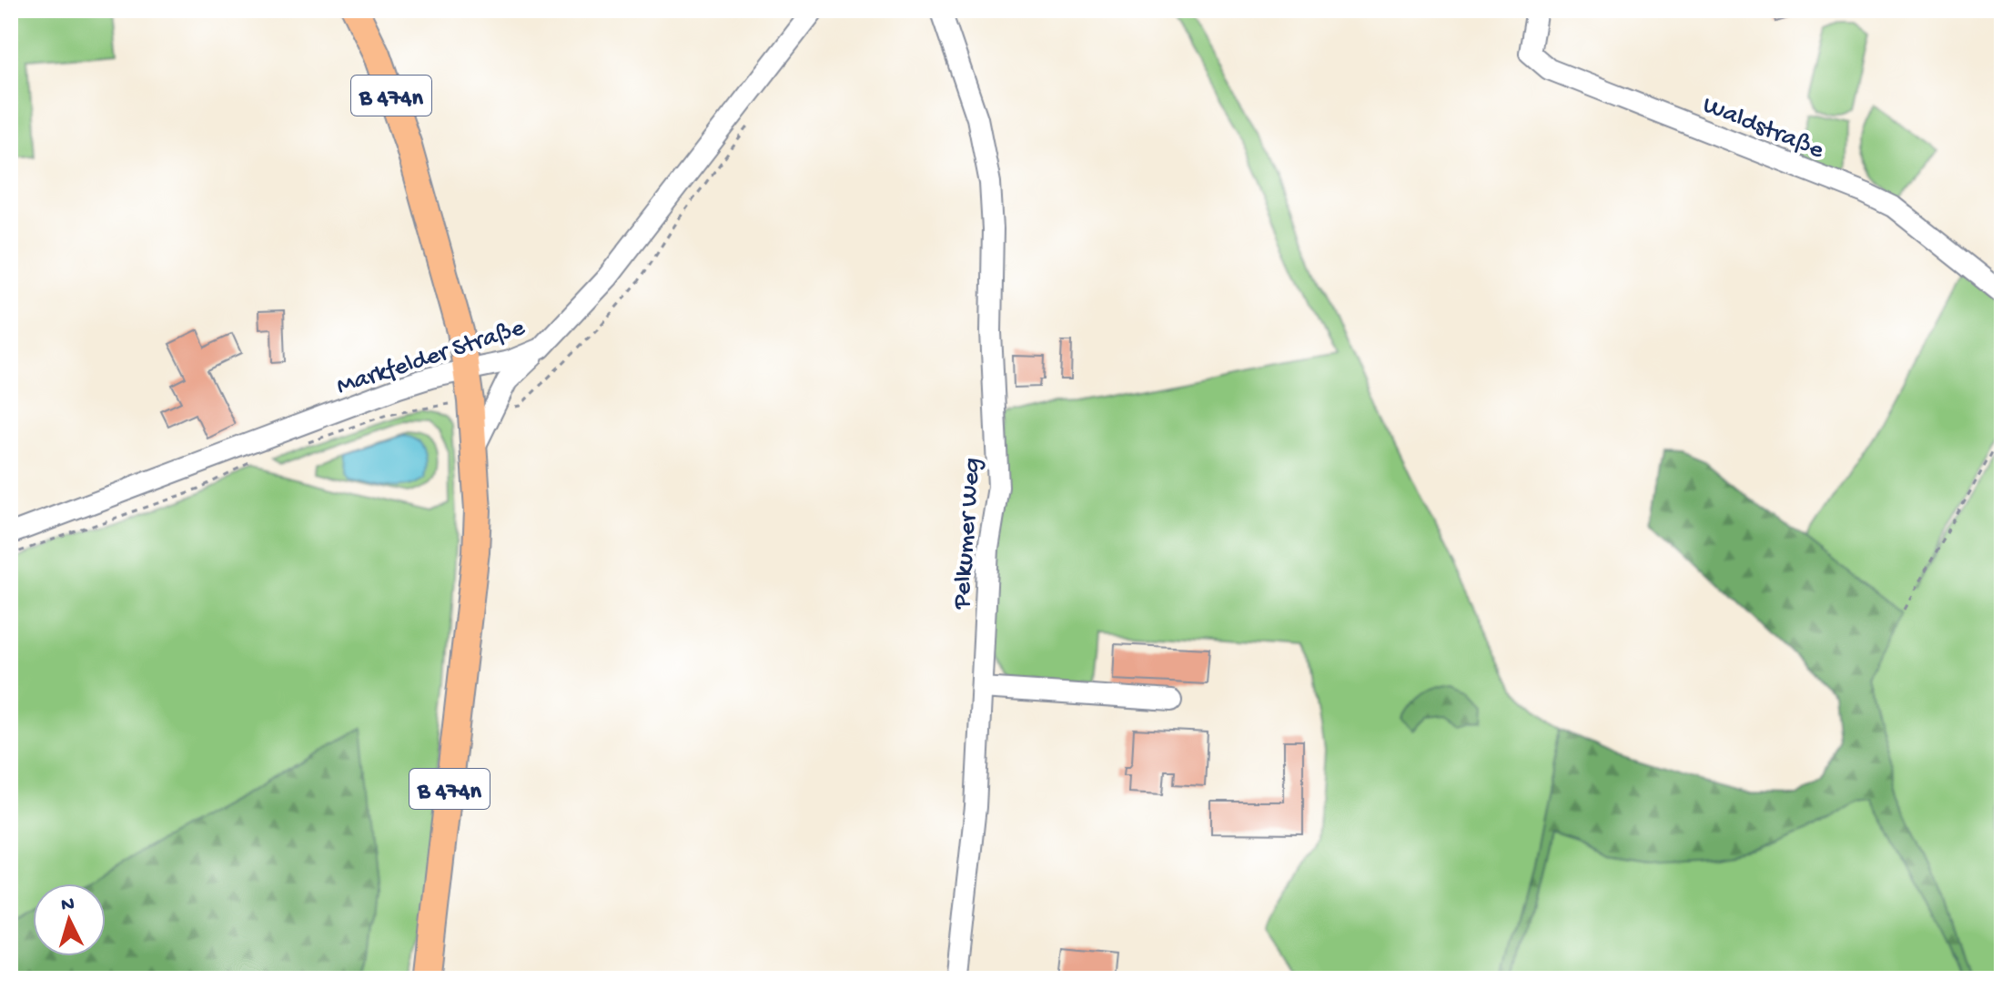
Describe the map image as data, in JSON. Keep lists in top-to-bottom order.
{
  "streets": {
    "main road": ["B 474n"],
    "street": ["Waldstraße", "Markfelder Straße", "Pelkumer Weg"]
  },
  "crossings": [
    ["B 474n", "Markfelder Straße"]
  ],
  "north": "top"
}
